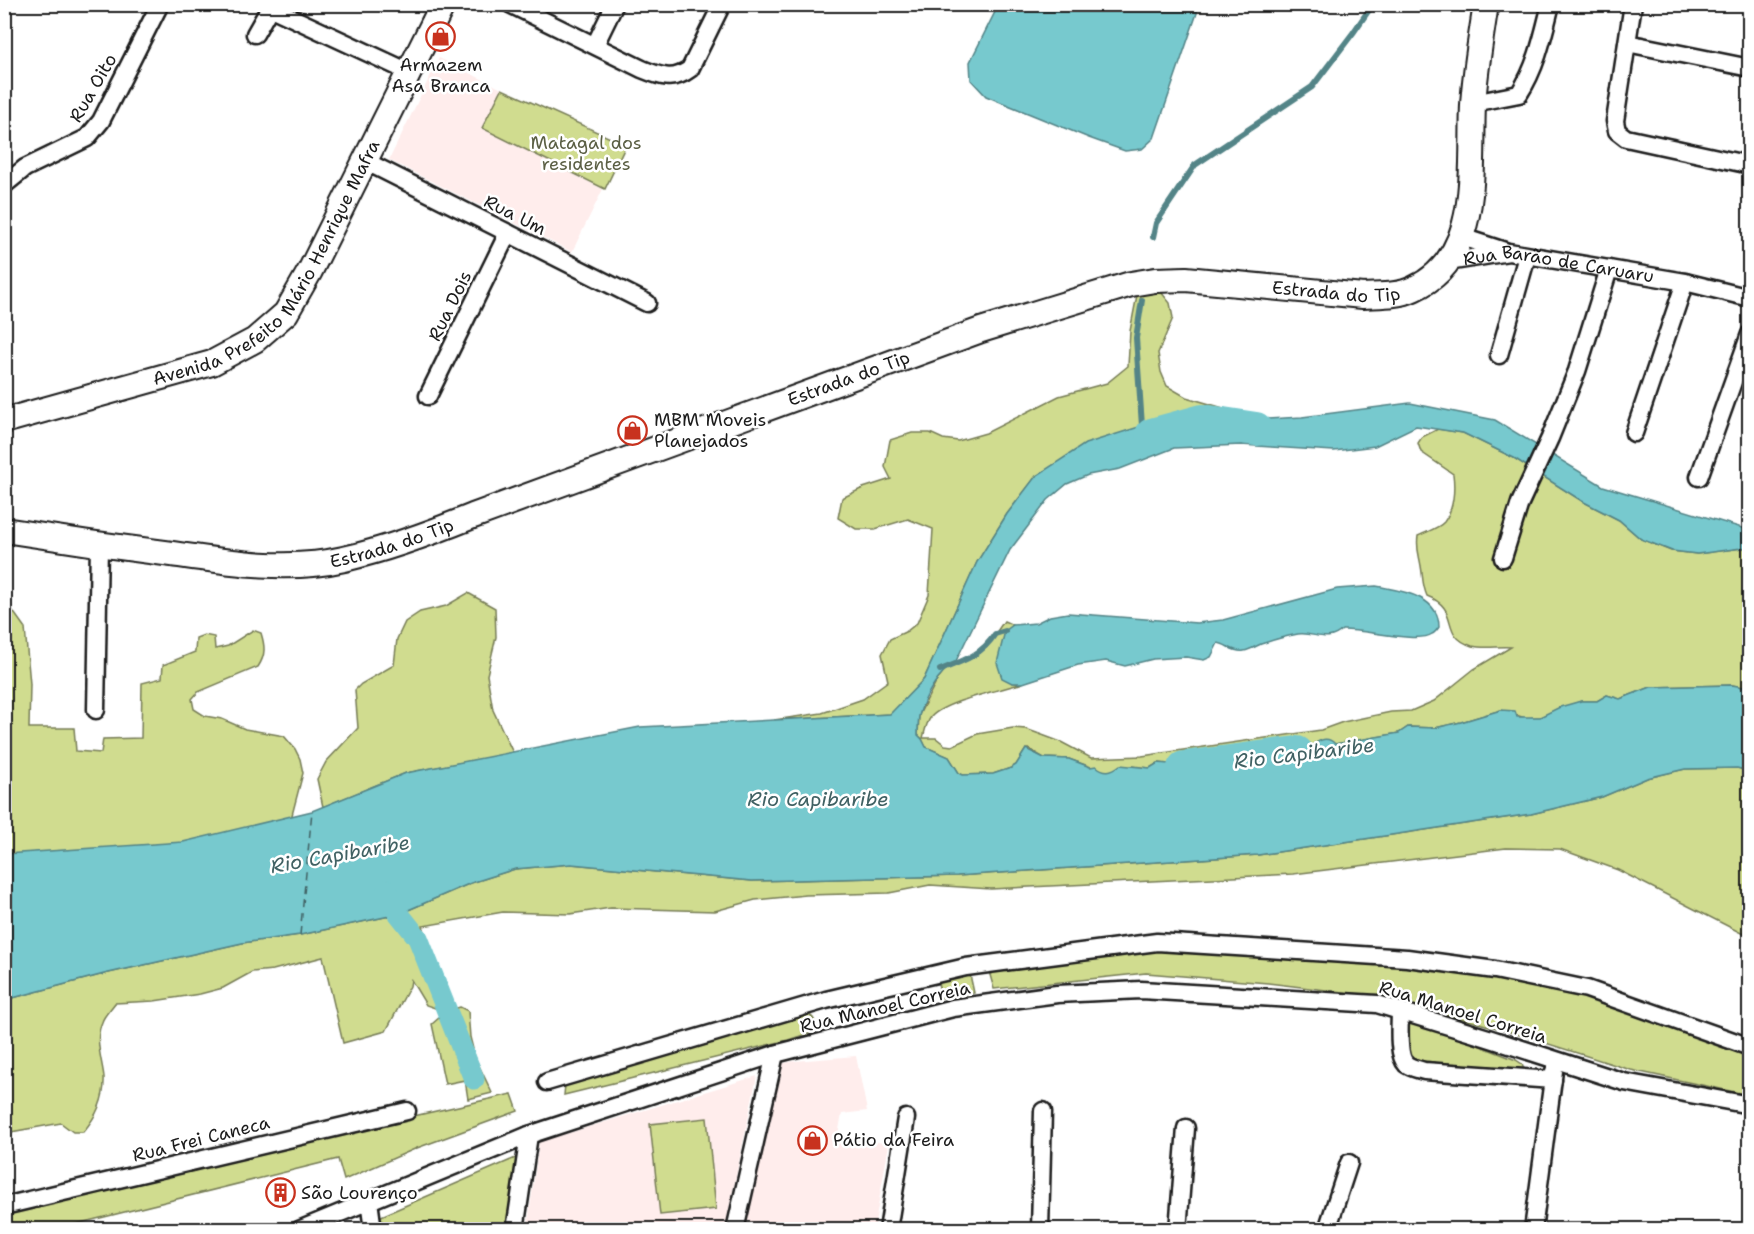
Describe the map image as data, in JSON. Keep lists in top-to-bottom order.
{
  "streets": {
    "street": [
      "Rua Oito",
      "Rua Um",
      "Avenida Prefeito Mário Henrique Mafra",
      "Rua Barão de Caruaru",
      "Estrada do Tip",
      "Rua Dois",
      "Rua Manoel Correia",
      "Rua Frei Caneca"
    ]
  },
  "crossings": [
    ["Rua Um", "Avenida Prefeito Mário Henrique Mafra"],
    ["Rua Um", "Rua Dois"],
    ["Rua Barão de Caruaru", "Estrada do Tip"]
  ],
  "water": ["Rio Capibaribe"],
  "parks": ["Matagal dos residentes"],
  "places": {
    "shop": ["Armazem Asa Branca", "MBM Moveis Planejados", "Pátio da Feira"],
    "building": ["São Lourenço"]
  }
}
